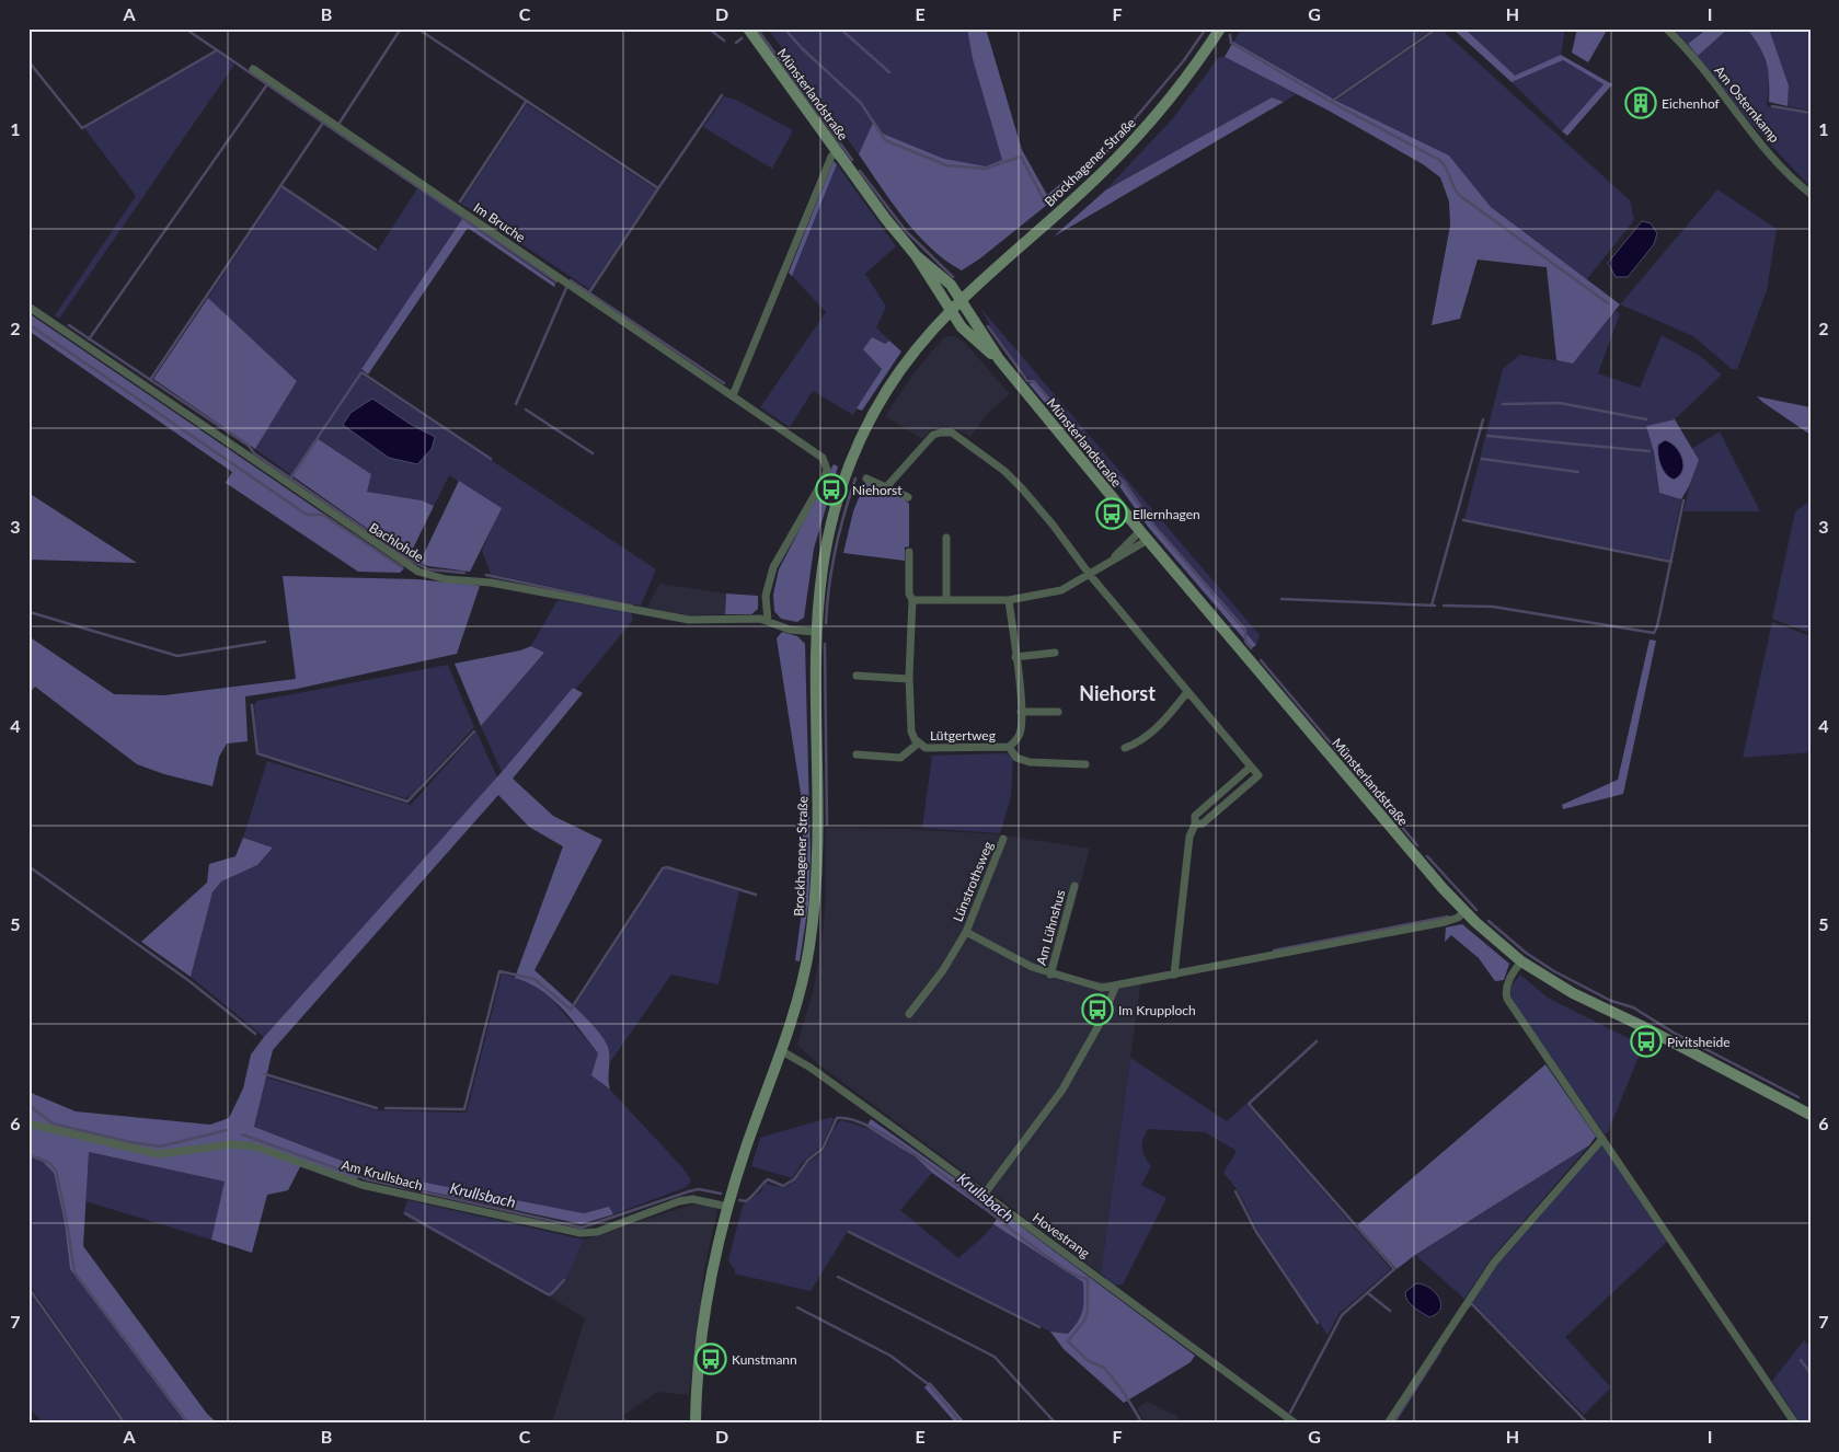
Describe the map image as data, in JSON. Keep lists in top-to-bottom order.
{
  "streets": {
    "main road": ["Münsterlandstraße", "Brockhagener Straße"],
    "street": [
      "Am Osternkamp",
      "Im Bruche",
      "Bachlohde",
      "Lütgertweg",
      "Lünstrothsweg",
      "Am Lühnshus",
      "Am Krullsbach",
      "Hovestrang"
    ]
  },
  "crossings": [
    ["Münsterlandstraße", "Brockhagener Straße"],
    ["Brockhagener Straße", "Bachlohde"],
    ["Brockhagener Straße", "Am Krullsbach"],
    ["Brockhagener Straße", "Hovestrang"],
    ["Im Bruche", "Bachlohde"],
    ["Lünstrothsweg", "Am Lühnshus"]
  ],
  "districts": ["Niehorst"],
  "water": ["Krullsbach"],
  "places": {
    "building": ["Eichenhof"],
    "bus stop": [
      "Niehorst",
      "Ellernhagen",
      "Im Krupploch",
      "Pivitsheide",
      "Kunstmann"
    ]
  },
  "grid": {
    "columns": [
      "A",
      "B",
      "C",
      "D",
      "E",
      "F",
      "G",
      "H",
      "I"
    ],
    "rows": [
      "1",
      "2",
      "3",
      "4",
      "5",
      "6",
      "7"
    ]
  }
}
